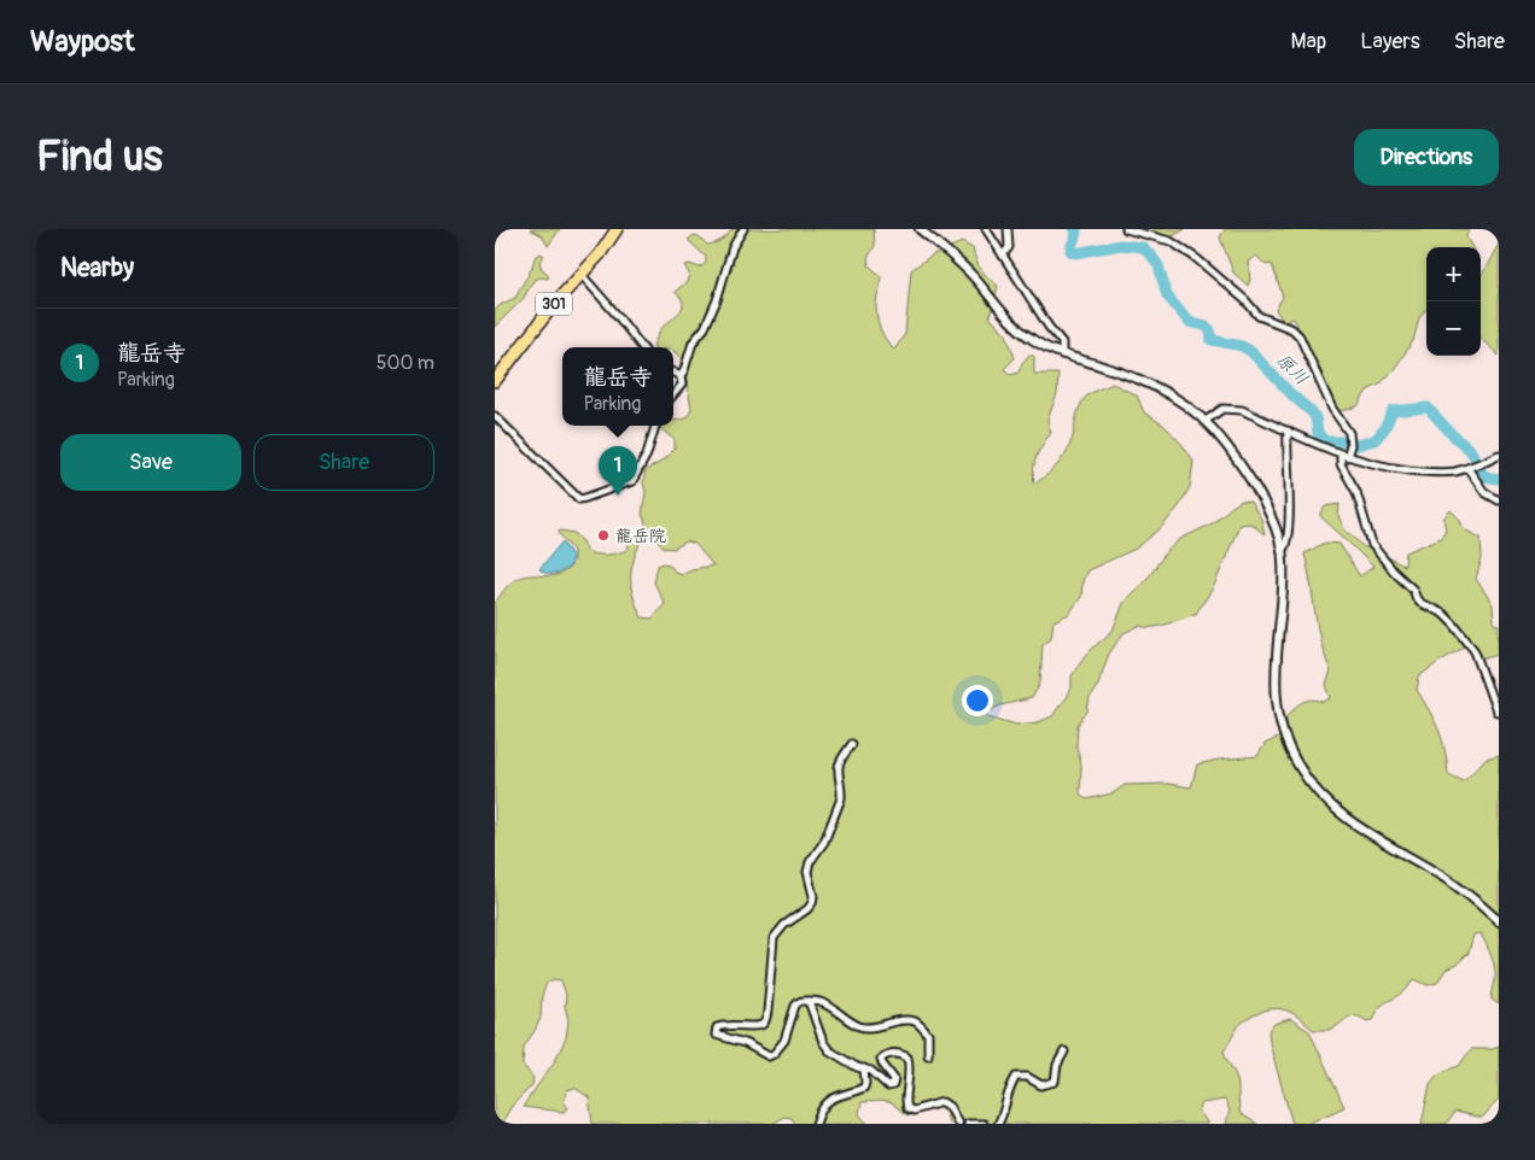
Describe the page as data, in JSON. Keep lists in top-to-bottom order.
{
  "streets": {
    "highway": ["301"]
  },
  "water": ["原川"],
  "places": ["龍岳院"],
  "page": {
    "header": "Waypost",
    "nav": ["Map", "Layers", "Share"],
    "buttons": [
      "Directions",
      ["Save", "Share"]
    ],
    "title": "Find us",
    "heading": "Nearby",
    "map_buttons": ["+", "−"],
    "list": [
      {
        "mark": "1",
        "name": "龍岳寺",
        "note": "Parking",
        "value": "500 m"
      }
    ],
    "popup": ["龍岳寺", "Parking"],
    "pins": "1"
  }
}
